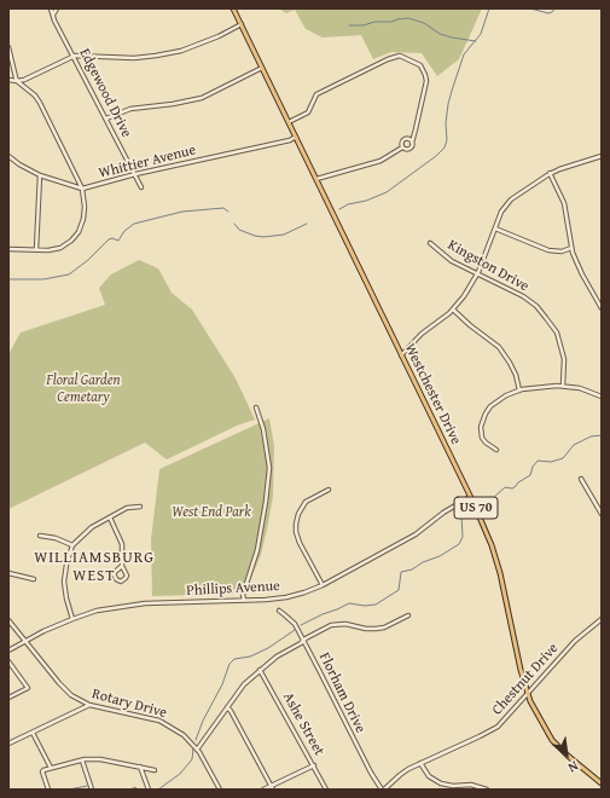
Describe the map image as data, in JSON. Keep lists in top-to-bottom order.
{
  "streets": {
    "main road": ["Westchester Drive", "US 70"],
    "street": [
      "Edgewood Drive",
      "Whittier Avenue",
      "Kingston Drive",
      "Phillips Avenue",
      "Chestnut Drive",
      "Florham Drive",
      "Rotary Drive",
      "Ashe Street"
    ]
  },
  "crossings": [
    ["Edgewood Drive", "Whittier Avenue"],
    ["Whittier Avenue", "Westchester Drive"],
    ["Westchester Drive", "Phillips Avenue"],
    ["Westchester Drive", "Chestnut Drive"],
    ["Phillips Avenue", "Rotary Drive"],
    ["Chestnut Drive", "Florham Drive"]
  ],
  "districts": ["WILLIAMSBURG WEST"],
  "parks": ["Floral Garden Cemetary", "West End Park"],
  "north": "bottom right"
}
